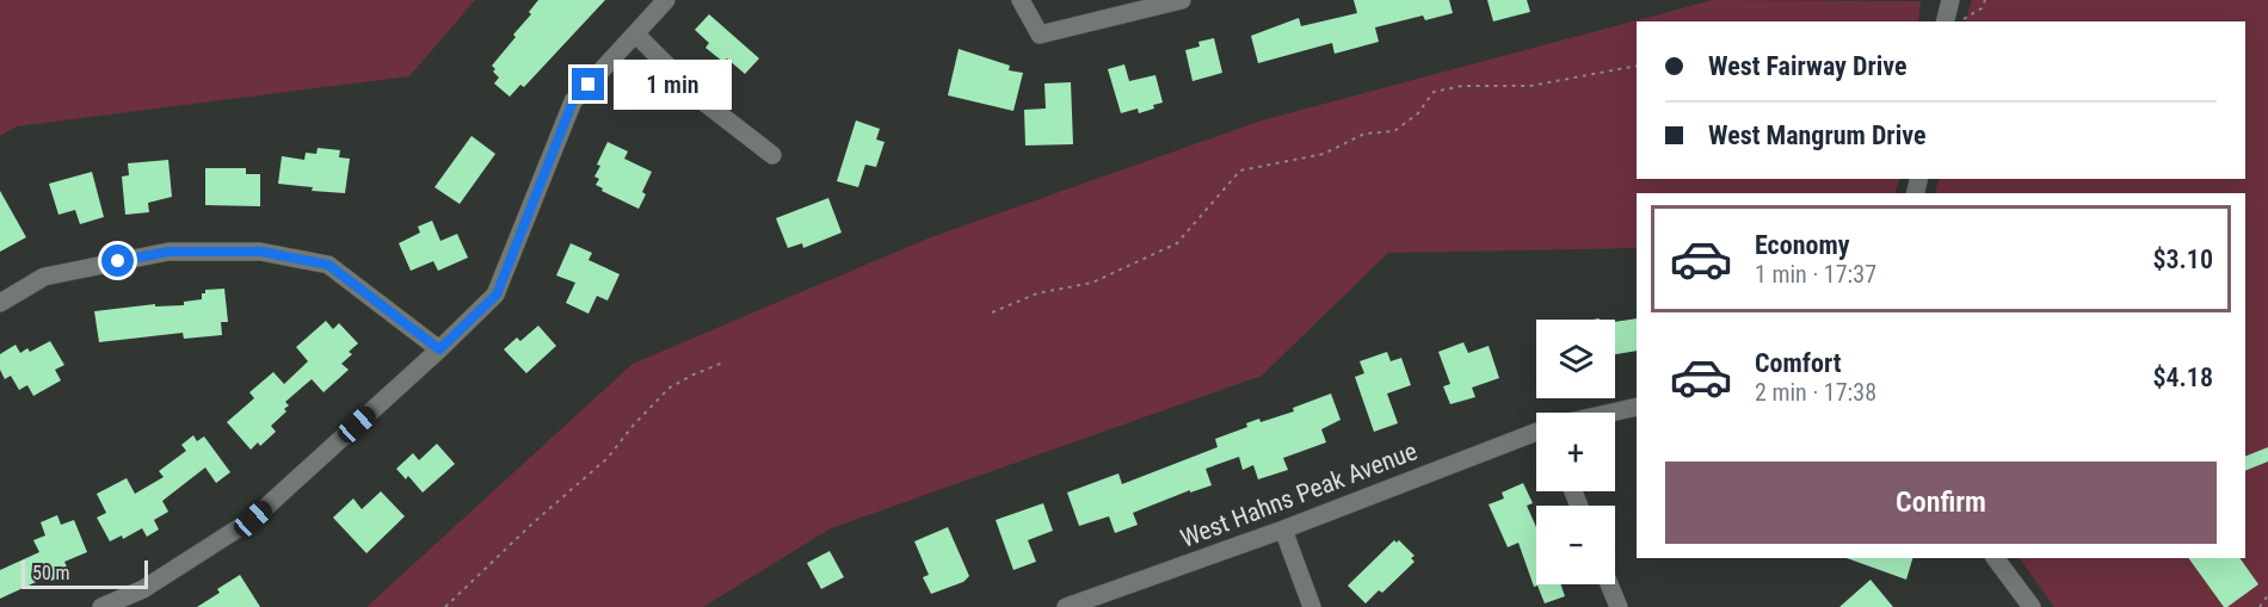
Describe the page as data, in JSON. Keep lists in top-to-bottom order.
{
  "streets": {
    "street": ["West Hahns Peak Avenue"]
  },
  "scale_bar": "50 m",
  "page": {
    "banner": ["West Fairway Drive", "West Mangrum Drive"],
    "bubble": "1 min",
    "list": [
      {
        "name": "Economy",
        "note": "1 min · 17:37",
        "value": "$3.10"
      },
      {
        "name": "Comfort",
        "note": "2 min · 17:38",
        "value": "$4.18"
      }
    ],
    "map_buttons": ["+", "−"],
    "buttons": "Confirm",
    "scale": "50 m"
  }
}
